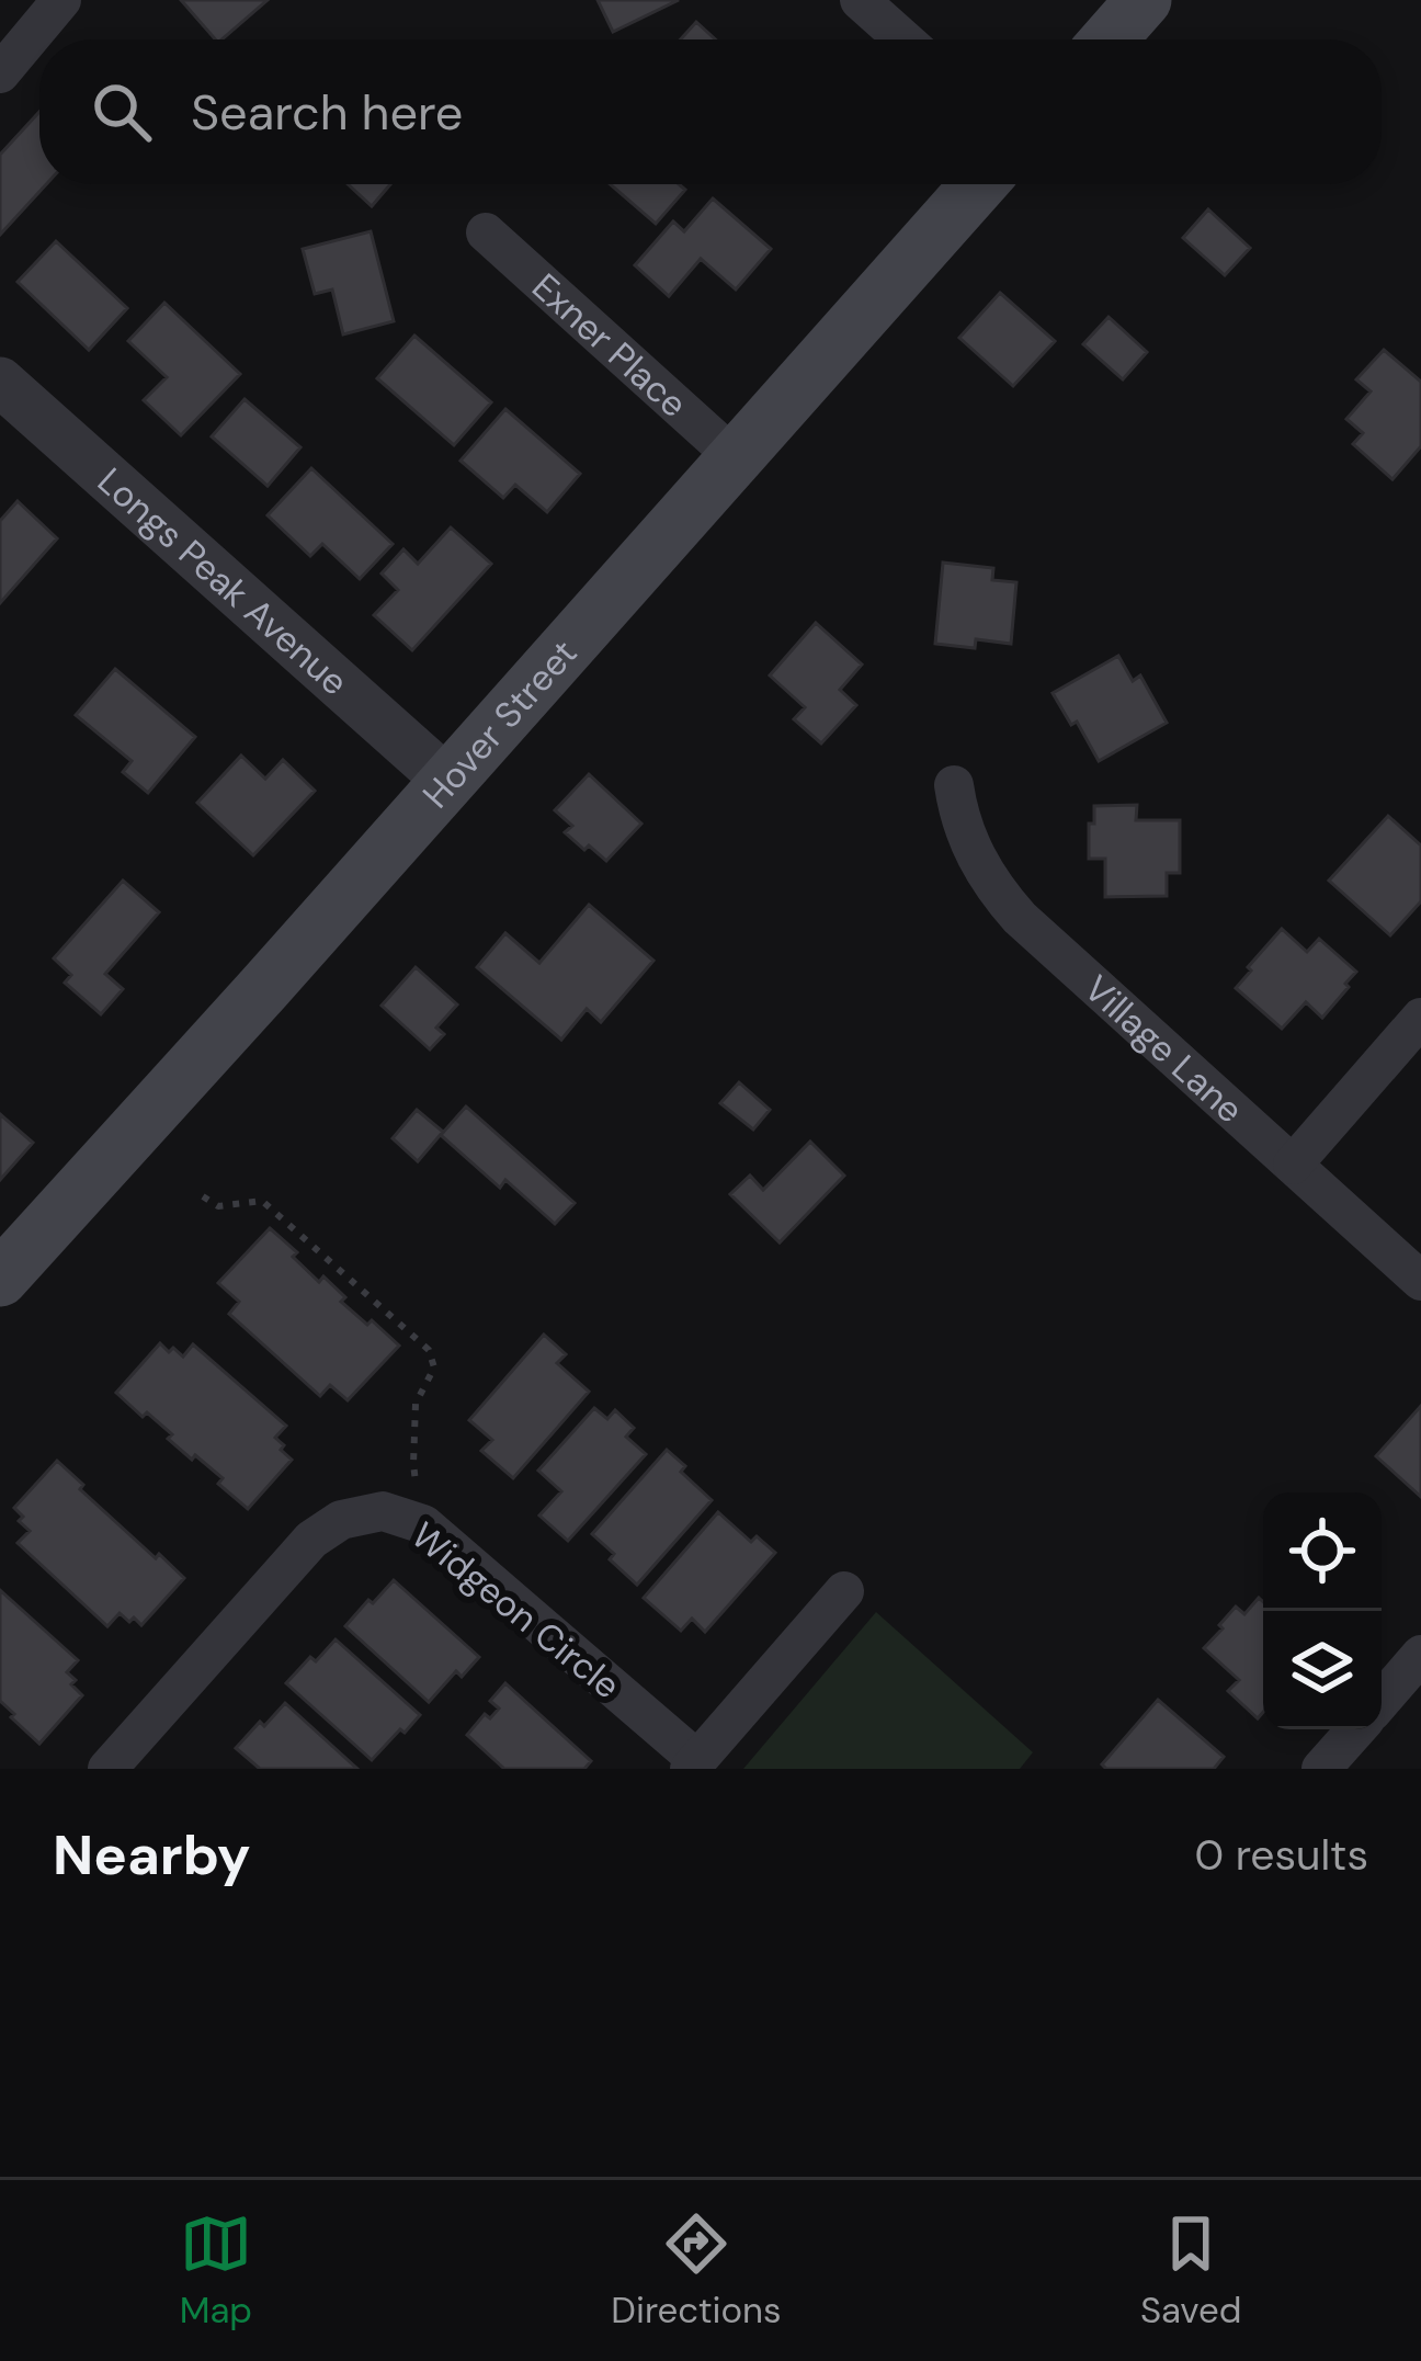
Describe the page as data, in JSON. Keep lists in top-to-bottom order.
{
  "streets": {
    "main road": ["Hover Street"],
    "street": [
      "Exner Place",
      "Longs Peak Avenue",
      "Village Lane",
      "Widgeon Circle"
    ]
  },
  "crossings": [
    ["Exner Place", "Hover Street"],
    ["Longs Peak Avenue", "Hover Street"]
  ],
  "page": {
    "search": "Search here",
    "heading": ["Nearby", "0 results"],
    "nav": ["Map", "Directions", "Saved"]
  }
}
